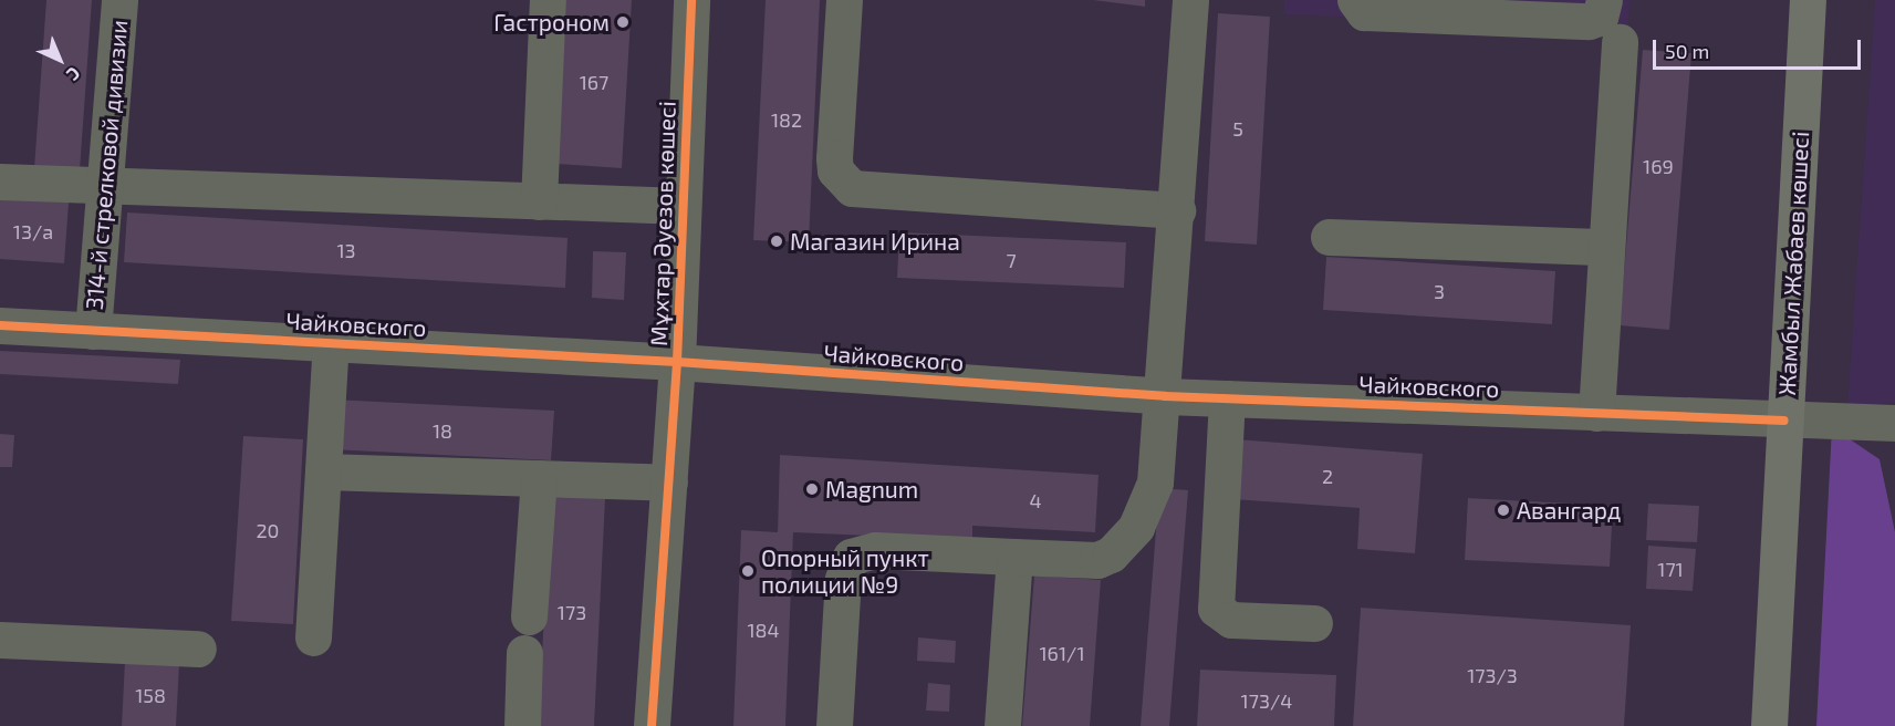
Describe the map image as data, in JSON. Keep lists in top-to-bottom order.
{
  "streets": {
    "main road": ["Жамбыл Жабаев көшесі"],
    "street": ["314-й стрелковой дивизии", "Мұхтар Әуезов көшесі", "Чайковского"]
  },
  "crossings": [
    ["314-й стрелковой дивизии", "Чайковского"],
    ["Мұхтар Әуезов көшесі", "Чайковского"],
    ["Жамбыл Жабаев көшесі", "Чайковского"]
  ],
  "places": [
    "Гастроном",
    "Магазин Ирина",
    "Magnum",
    "Авангард",
    "Опорный пункт полиции №9"
  ],
  "house_numbers": [
    "167",
    "182",
    "5",
    "169",
    "13/а",
    "13",
    "7",
    "3",
    "18",
    "2",
    "4",
    "20",
    "171",
    "173",
    "184",
    "161/1",
    "173/3",
    "158",
    "173/4"
  ],
  "scale_bar": "50 m",
  "north": "bottom right"
}
